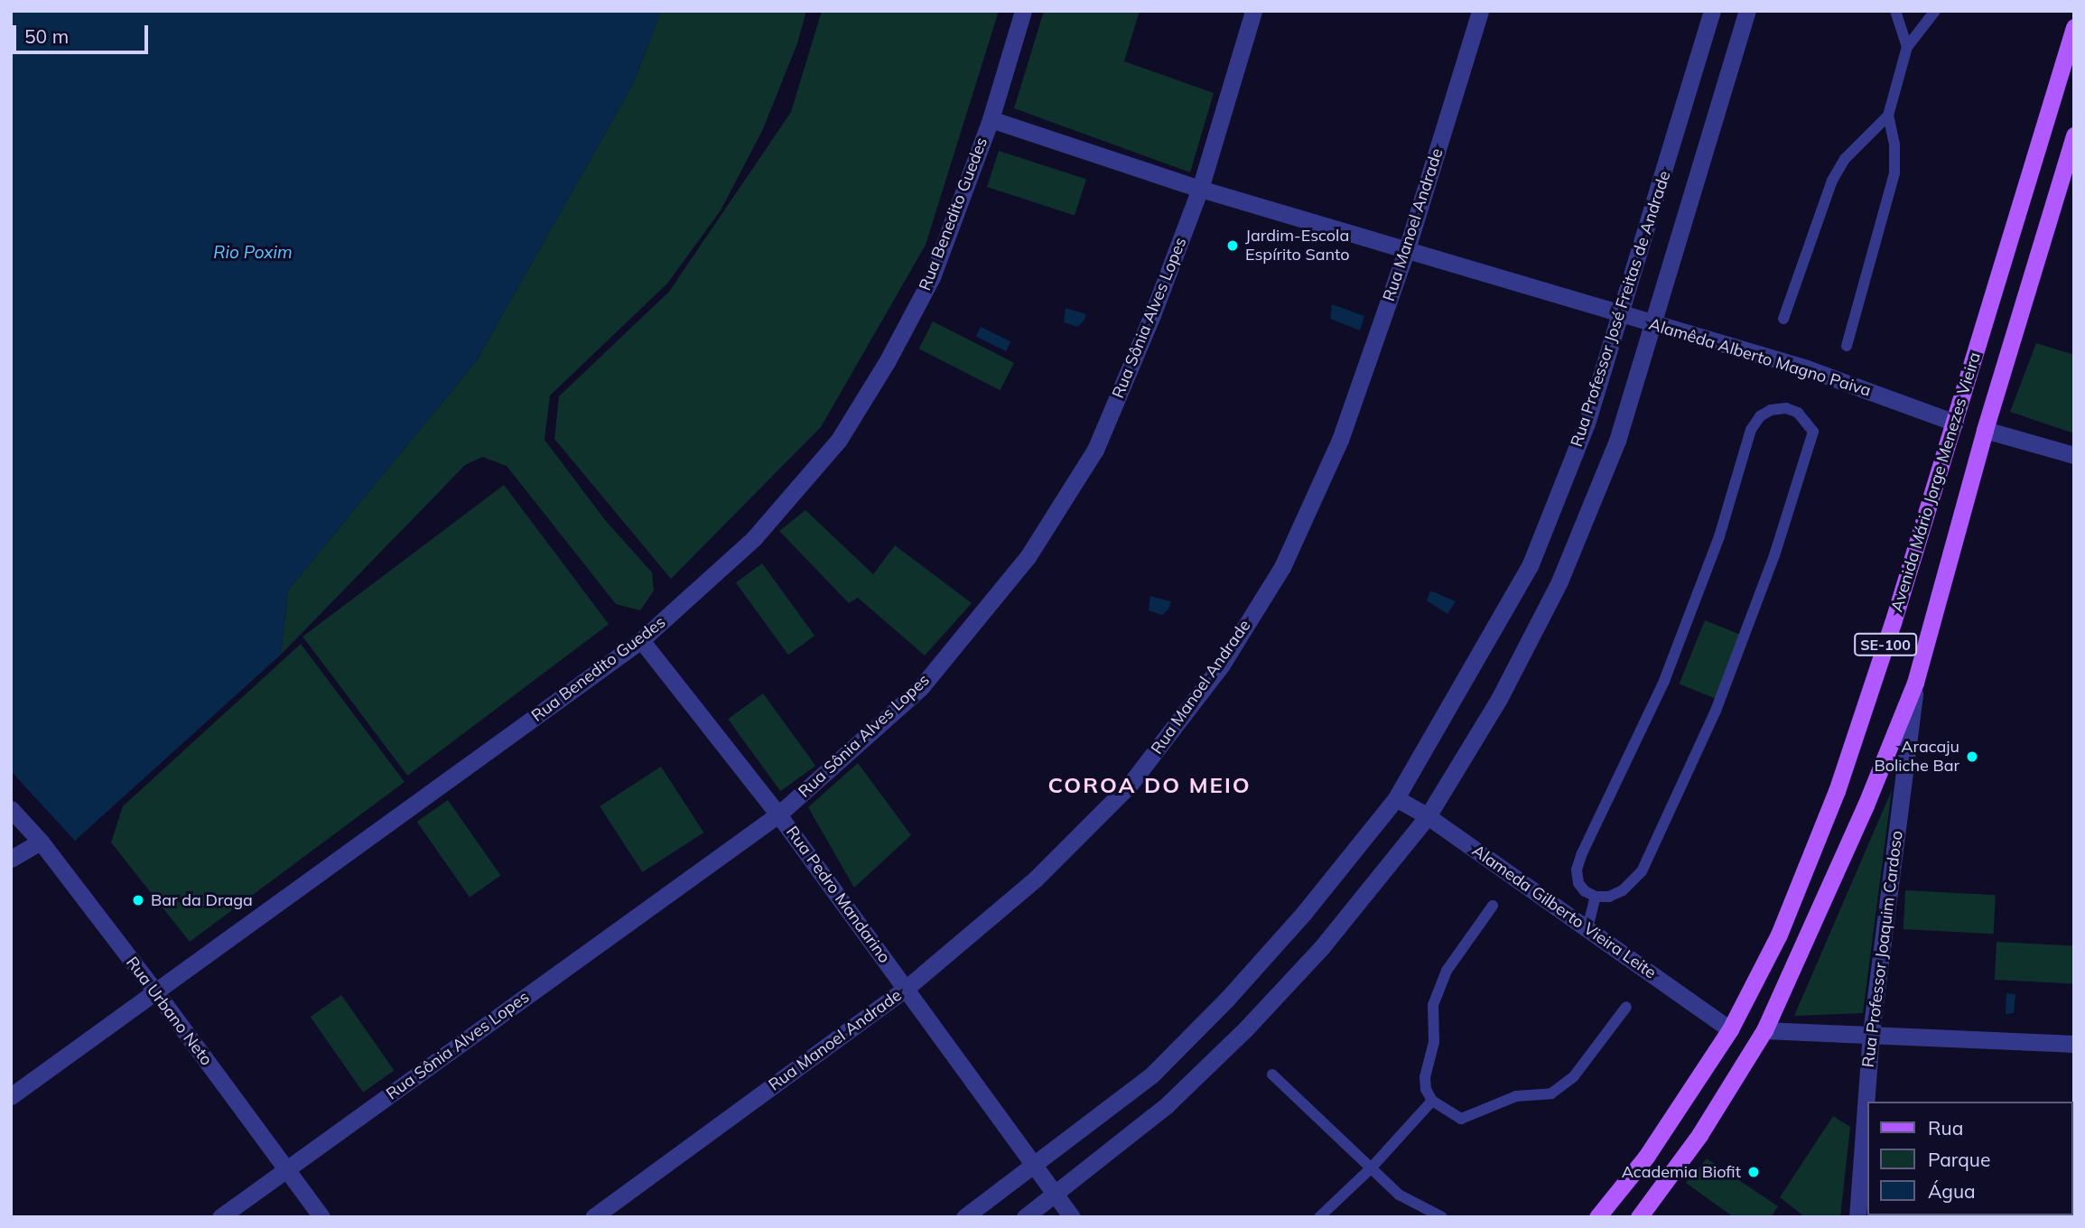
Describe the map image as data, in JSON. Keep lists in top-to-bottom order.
{
  "streets": {
    "main road": ["Avenida Mário Jorge Menezes Vieira", "SE-100"],
    "street": [
      "Rua Benedito Guedes",
      "Rua Manoel Andrade",
      "Rua Professor José Freitas de Andrade",
      "Rua Sônia Alves Lopes",
      "Alamêda Alberto Magno Paiva",
      "Rua Pedro Mandarino",
      "Alameda Gilberto Vieira Leite",
      "Rua Professor Joaquim Cardoso",
      "Rua Urbano Neto"
    ]
  },
  "crossings": [
    ["Rua Benedito Guedes", "Alamêda Alberto Magno Paiva"],
    ["Rua Benedito Guedes", "Rua Pedro Mandarino"],
    ["Rua Benedito Guedes", "Rua Urbano Neto"],
    ["Rua Manoel Andrade", "Alamêda Alberto Magno Paiva"],
    ["Rua Manoel Andrade", "Rua Pedro Mandarino"],
    ["Rua Professor José Freitas de Andrade", "Alamêda Alberto Magno Paiva"],
    ["Rua Professor José Freitas de Andrade", "Rua Pedro Mandarino"],
    ["Rua Professor José Freitas de Andrade", "Alameda Gilberto Vieira Leite"],
    ["Rua Sônia Alves Lopes", "Alamêda Alberto Magno Paiva"],
    ["Rua Sônia Alves Lopes", "Rua Pedro Mandarino"],
    ["Rua Sônia Alves Lopes", "Rua Urbano Neto"],
    ["Alamêda Alberto Magno Paiva", "Avenida Mário Jorge Menezes Vieira"],
    ["Avenida Mário Jorge Menezes Vieira", "Alameda Gilberto Vieira Leite"],
    ["Avenida Mário Jorge Menezes Vieira", "Rua Professor Joaquim Cardoso"]
  ],
  "districts": ["COROA DO MEIO"],
  "water": ["Rio Poxim"],
  "places": [
    "Jardim-Escola Espírito Santo",
    "Aracaju Boliche Bar",
    "Bar da Draga",
    "Academia Biofit"
  ],
  "legend": ["Rua", "Parque", "Água"],
  "scale_bar": "50 m"
}
